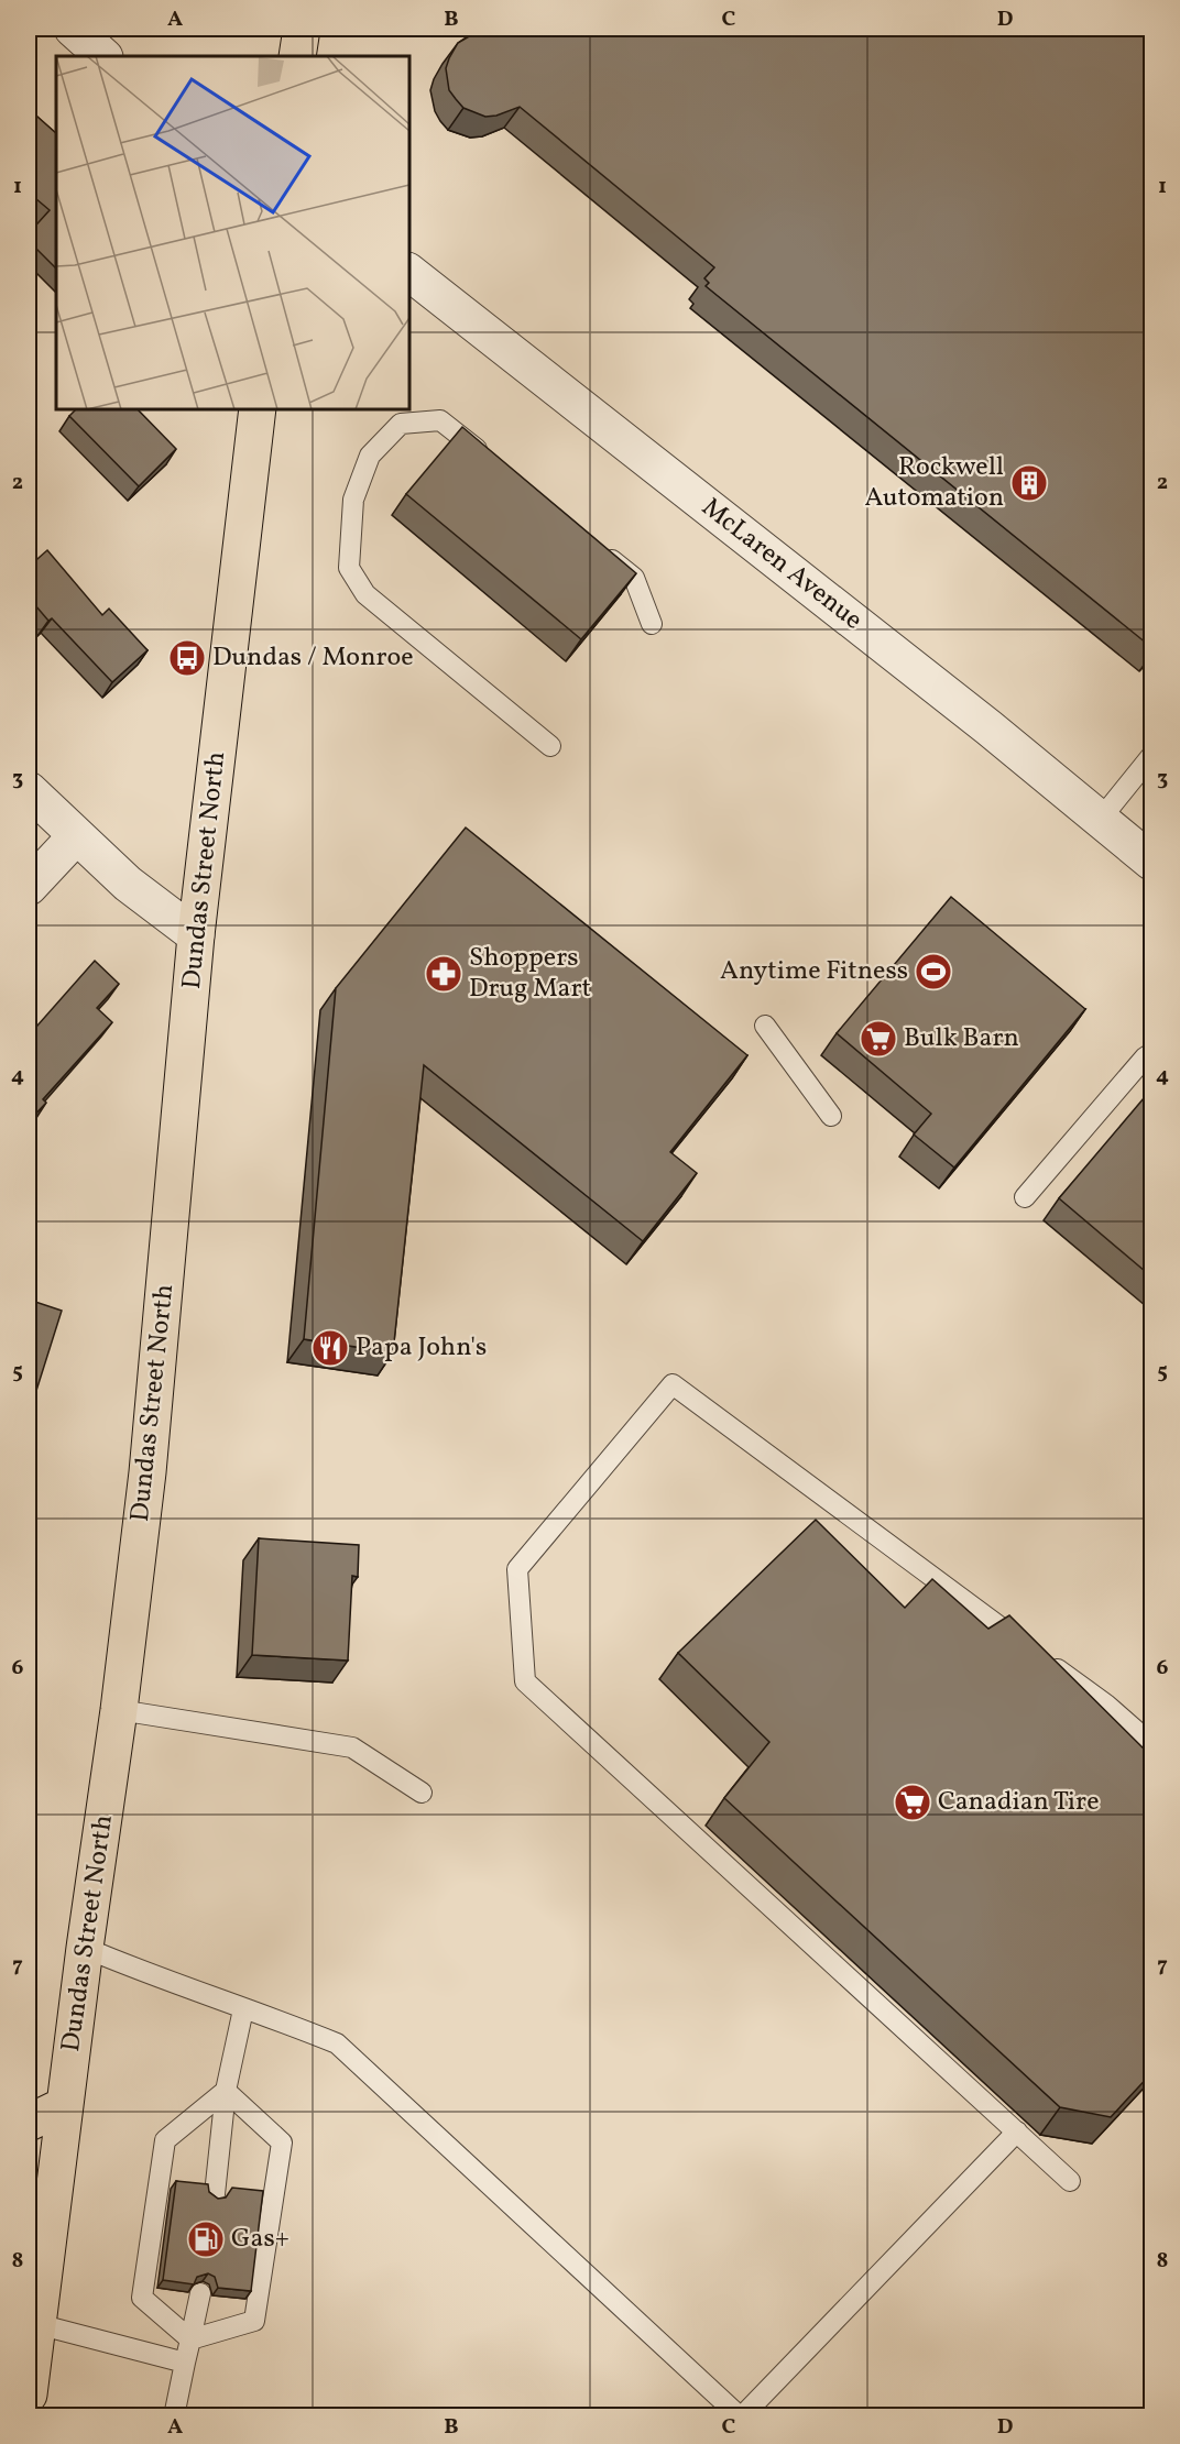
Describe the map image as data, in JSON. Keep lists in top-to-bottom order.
{
  "streets": {
    "main road": ["Dundas Street North"],
    "street": ["McLaren Avenue"]
  },
  "places": {
    "building": ["Rockwell Automation"],
    "bus stop": ["Dundas / Monroe"],
    "sports": ["Anytime Fitness"],
    "pharmacy": ["Shoppers Drug Mart"],
    "supermarket": ["Bulk Barn", "Canadian Tire"],
    "restaurant": ["Papa John's"],
    "fuel station": ["Gas+"]
  },
  "grid": {
    "columns": [
      "A",
      "B",
      "C",
      "D"
    ],
    "rows": [
      "1",
      "2",
      "3",
      "4",
      "5",
      "6",
      "7",
      "8"
    ]
  }
}
